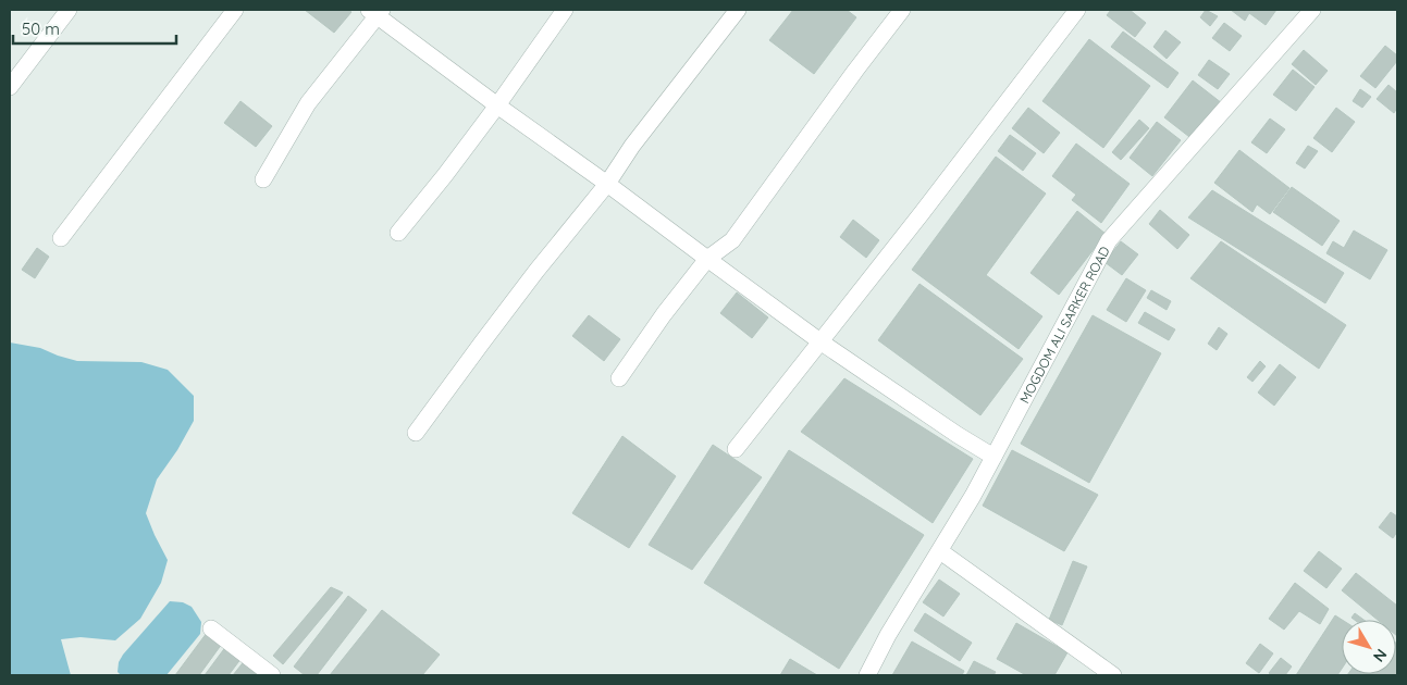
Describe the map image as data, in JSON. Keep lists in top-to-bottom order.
{
  "streets": {
    "street": ["MOGDOM ALI SARKER ROAD"]
  },
  "scale_bar": "50 m",
  "north": "bottom right"
}
